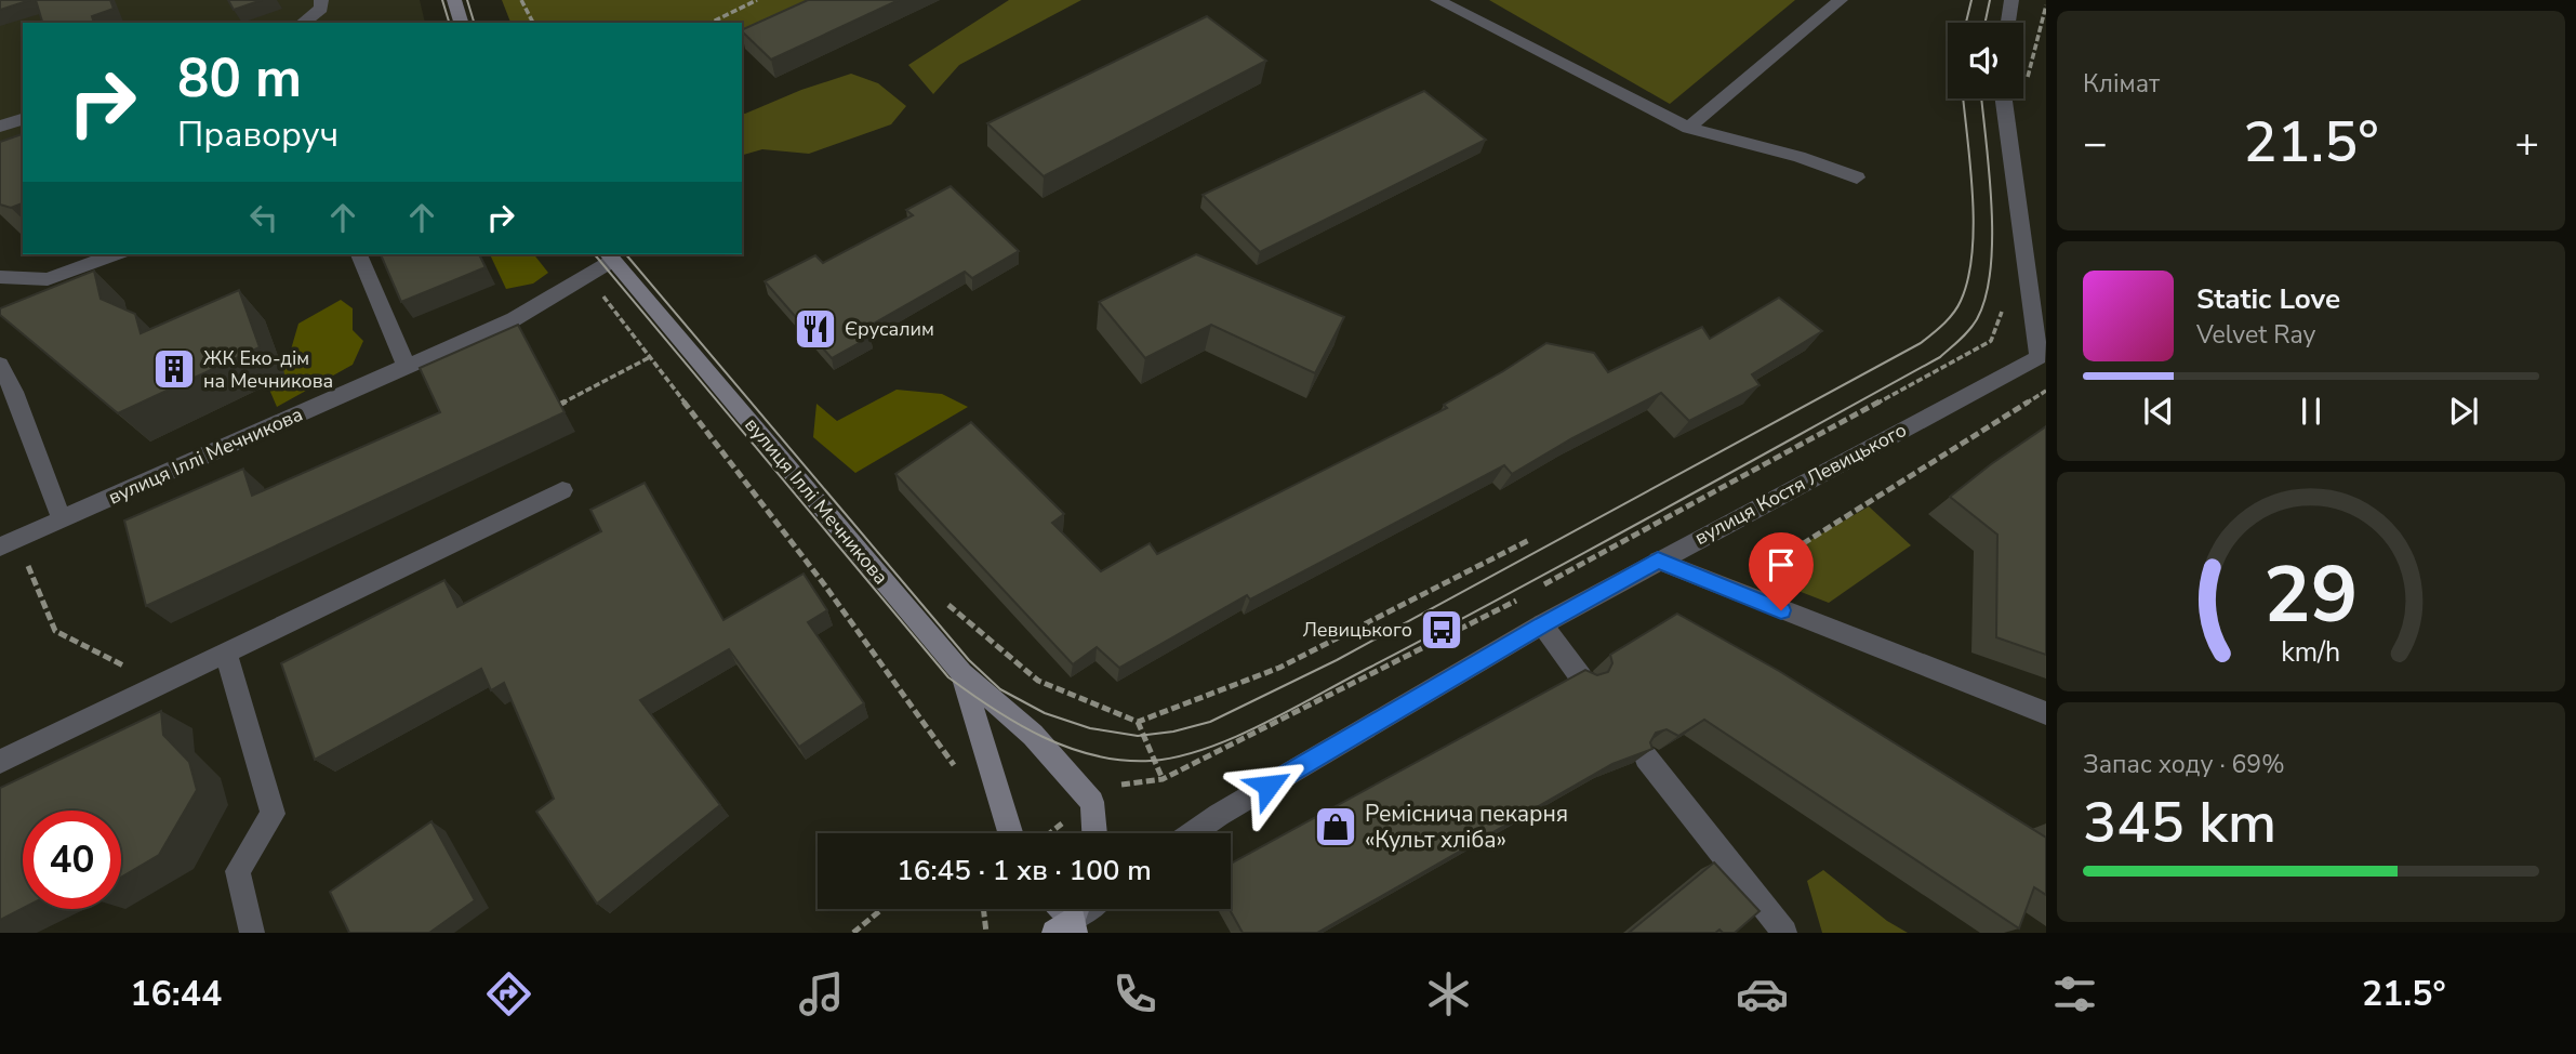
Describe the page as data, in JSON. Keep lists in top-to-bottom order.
{
  "streets": {
    "main road": ["вулиця Іллі Мечникова"],
    "street": ["вулиця Костя Левицького"]
  },
  "places": {
    "restaurant": ["Єрусалим"],
    "building": ["ЖК Еко-дім на Мечникова"],
    "bus stop": ["Левицького"],
    "shop": ["Реміснича пекарня «Культ хліба»"]
  },
  "page": {
    "tile": [
      "Клімат",
      ["Запас ходу · 69%", "345 km"]
    ],
    "turn": ["80 m", "Праворуч"],
    "heat": ["−", "21.5°", "+"],
    "song": ["Static Love", "Velvet Ray"],
    "limit": "40",
    "trip": "16:45 · 1 хв · 100 m",
    "tabs": ["16:44", "21.5°"],
    "gauge": ["29", "km/h"]
  }
}
